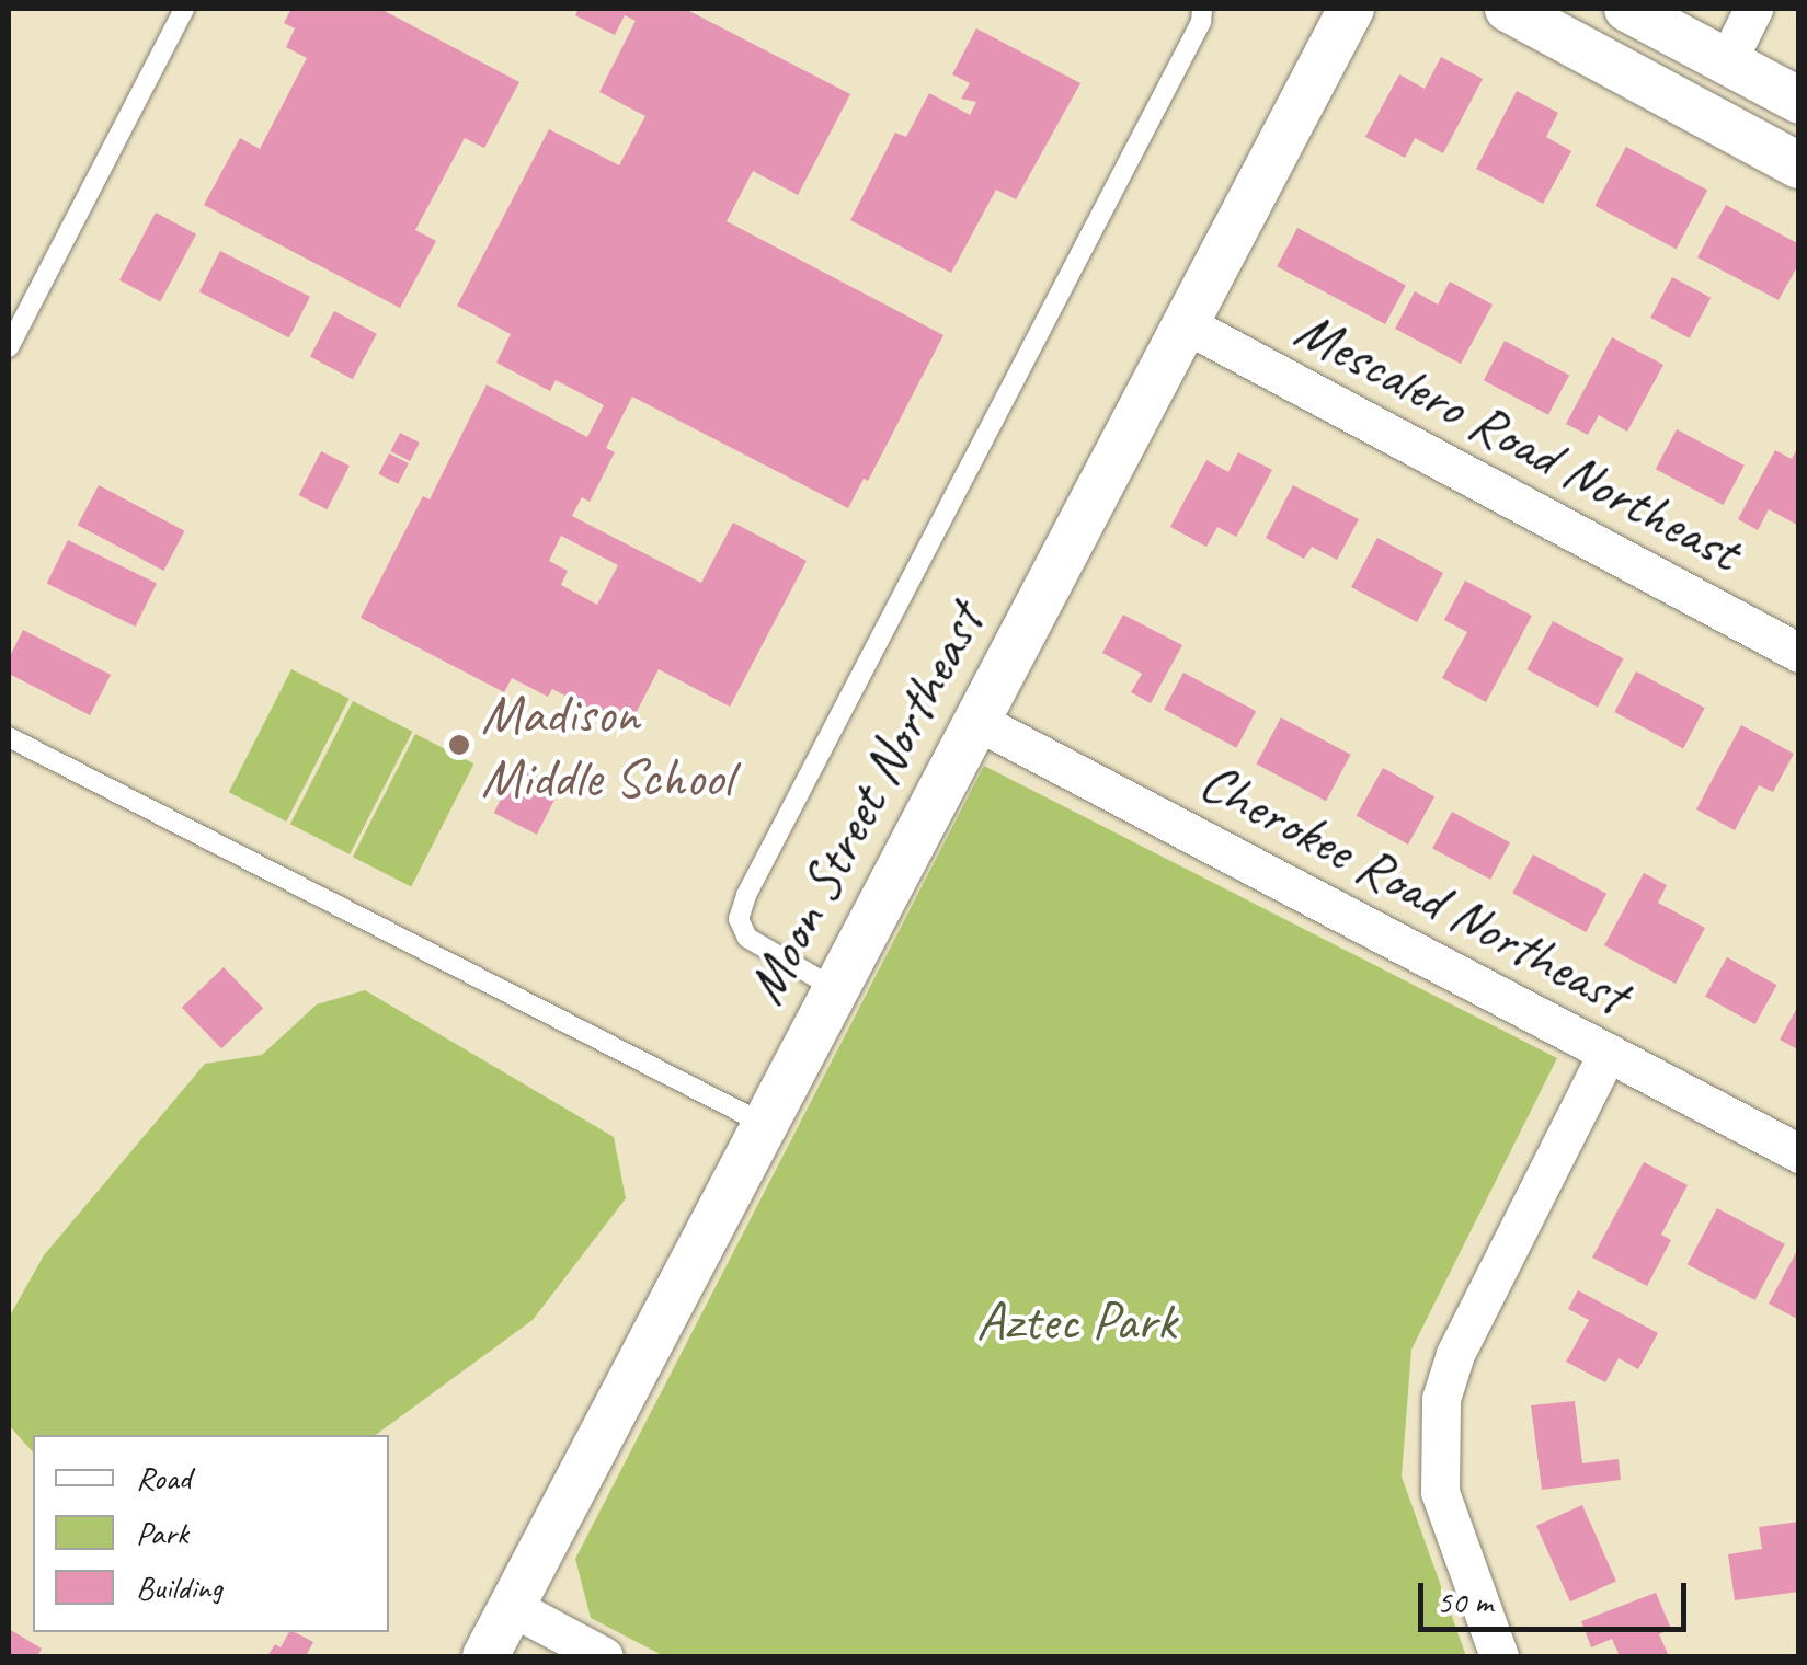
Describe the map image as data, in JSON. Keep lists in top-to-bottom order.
{
  "streets": {
    "street": ["Mescalero Road Northeast", "Moon Street Northeast", "Cherokee Road Northeast"]
  },
  "crossings": [
    ["Mescalero Road Northeast", "Moon Street Northeast"],
    ["Moon Street Northeast", "Cherokee Road Northeast"]
  ],
  "parks": ["Aztec Park"],
  "places": ["Madison Middle School"],
  "legend": ["Road", "Park", "Building"],
  "scale_bar": "50 m"
}
